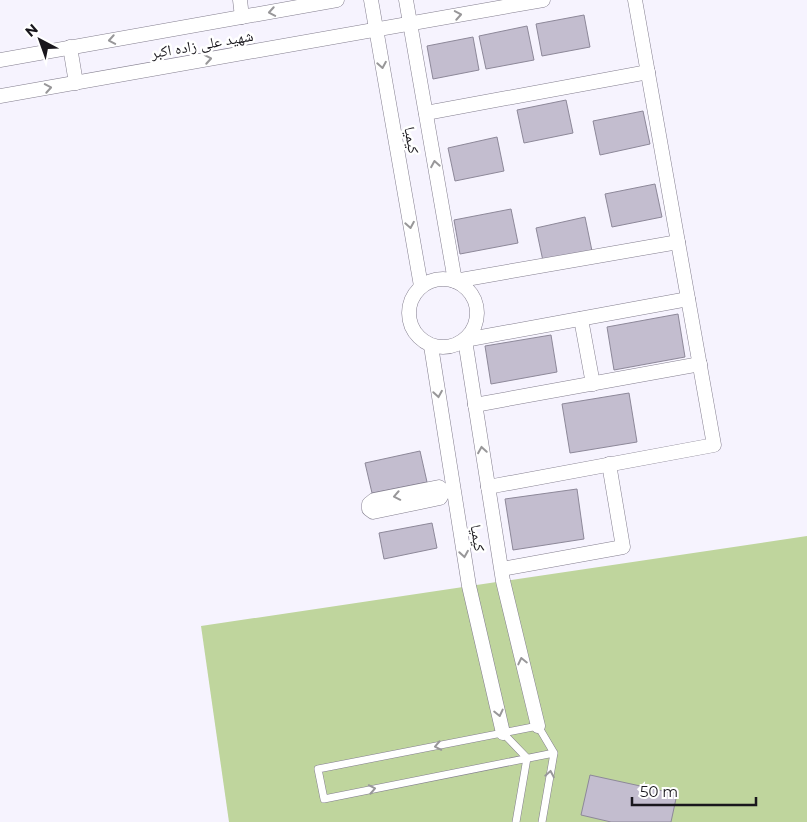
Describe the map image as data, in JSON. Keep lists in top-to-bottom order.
{
  "streets": {
    "street": ["شهید علی زاده اکبر", "کیمیا"]
  },
  "crossings": [
    ["شهید علی زاده اکبر", "کیمیا"]
  ],
  "scale_bar": "50 m",
  "north": "top left"
}
